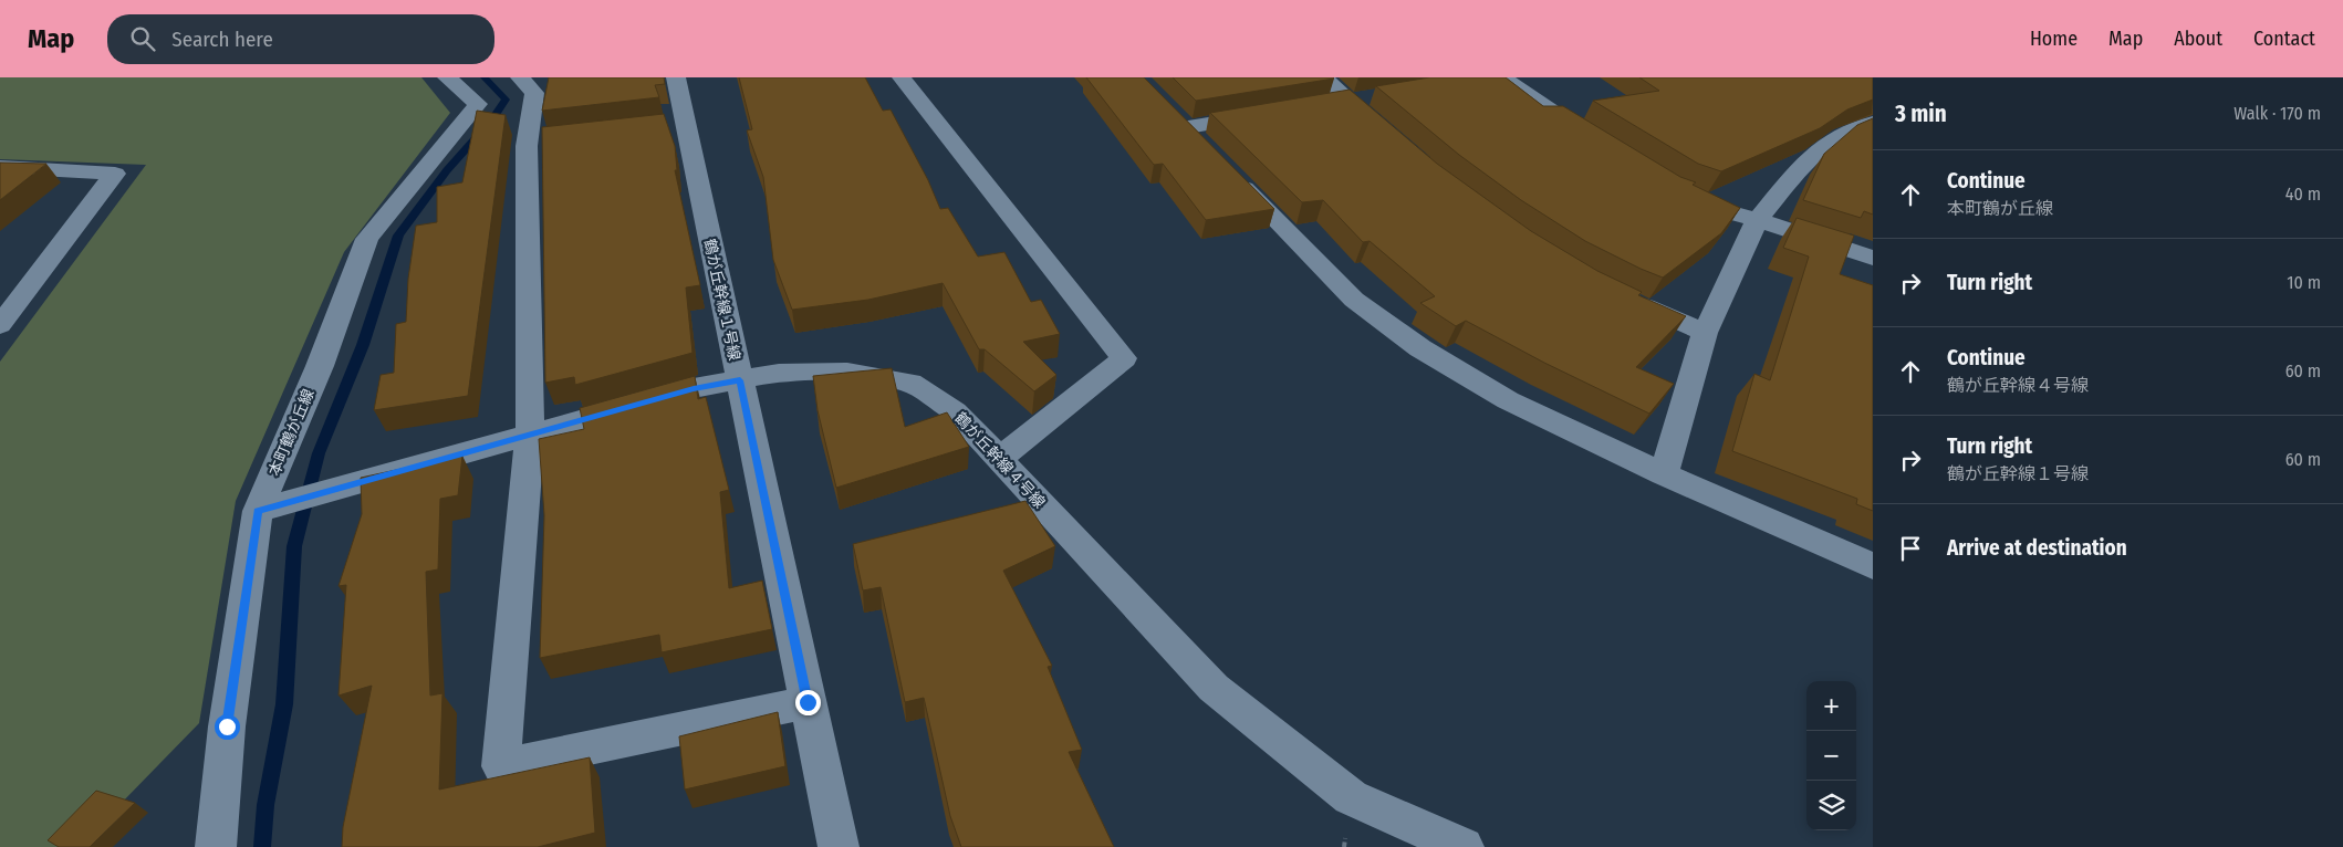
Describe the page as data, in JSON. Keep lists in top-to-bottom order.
{
  "streets": {
    "street": ["鶴が丘幹線１号線", "本町鶴が丘線", "鶴が丘幹線４号線"]
  },
  "crossings": [
    ["鶴が丘幹線１号線", "鶴が丘幹線４号線"],
    ["本町鶴が丘線", "鶴が丘幹線４号線"]
  ],
  "page": {
    "header": "Map",
    "search": "Search here",
    "nav": [
      "Home",
      "Map",
      "About",
      "Contact"
    ],
    "heading": ["3 min", "Walk · 170 m"],
    "list": [
      ["Continue", "本町鶴が丘線", "40 m"],
      ["Turn right", "10 m"],
      ["Continue", "鶴が丘幹線４号線", "60 m"],
      ["Turn right", "鶴が丘幹線１号線", "60 m"],
      "Arrive at destination"
    ],
    "map_buttons": ["+", "−"]
  }
}
